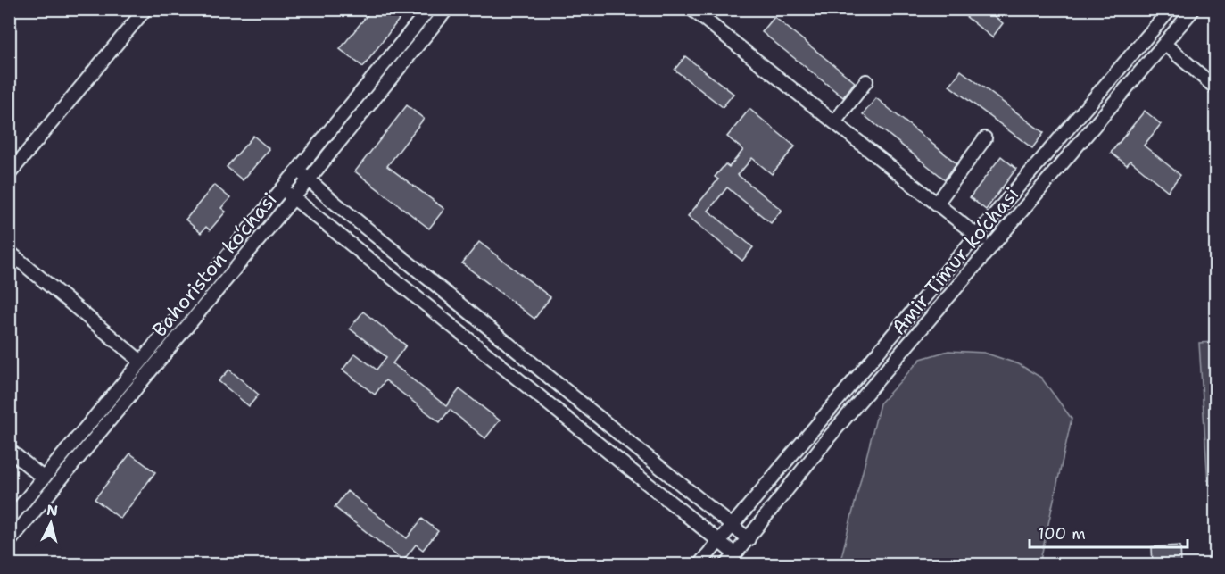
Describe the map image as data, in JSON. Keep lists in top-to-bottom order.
{
  "streets": {
    "street": ["Amir Timur ko‘chasi", "Bahoriston ko‘chasi"]
  },
  "scale_bar": "100 m",
  "north": "top"
}
